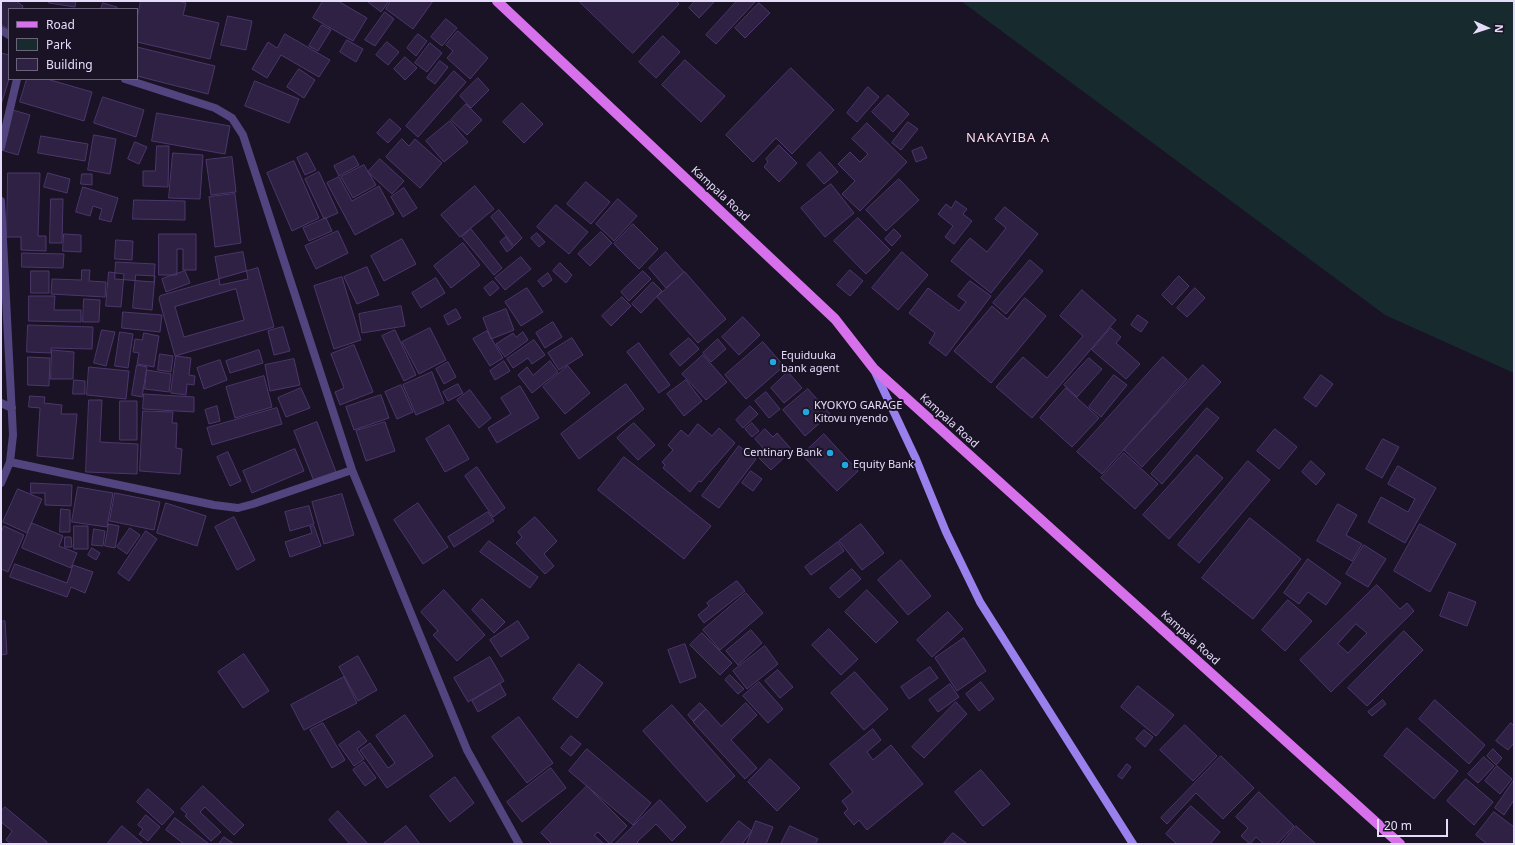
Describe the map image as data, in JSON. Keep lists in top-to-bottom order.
{
  "streets": {
    "main road": ["Kampala Road"]
  },
  "districts": ["NAKAYIBA A"],
  "places": [
    "Equiduuka bank agent",
    "KYOKYO GARAGE Kitovu nyendo",
    "Centinary Bank",
    "Equity Bank"
  ],
  "legend": ["Road", "Park", "Building"],
  "scale_bar": "20 m",
  "north": "right"
}
